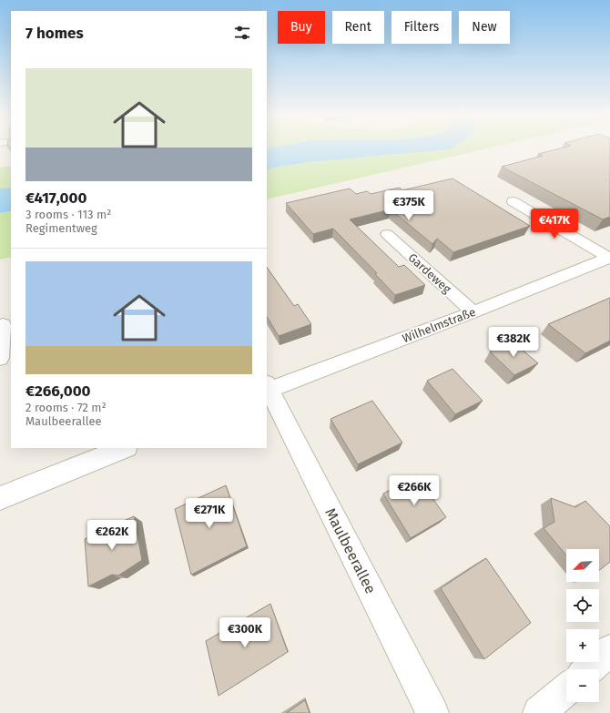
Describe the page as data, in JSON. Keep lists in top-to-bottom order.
{
  "streets": {
    "street": ["Gardeweg", "Wilhelmstraße", "Maulbeerallee"]
  },
  "crossings": [
    ["Gardeweg", "Wilhelmstraße"],
    ["Wilhelmstraße", "Maulbeerallee"]
  ],
  "north": "bottom left",
  "page": {
    "chip": [
      "Buy",
      "Rent",
      "Filters",
      "New"
    ],
    "heading": "7 homes",
    "list": [
      {
        "name": "€417,000",
        "note": "3 rooms · 113 m² · Regimentweg"
      },
      {
        "name": "€266,000",
        "note": "2 rooms · 72 m² · Maulbeerallee"
      }
    ],
    "price": [
      "€375K",
      "€417K",
      "€382K",
      "€266K",
      "€271K",
      "€262K",
      "€300K"
    ],
    "map_buttons": ["+", "−"]
  }
}
